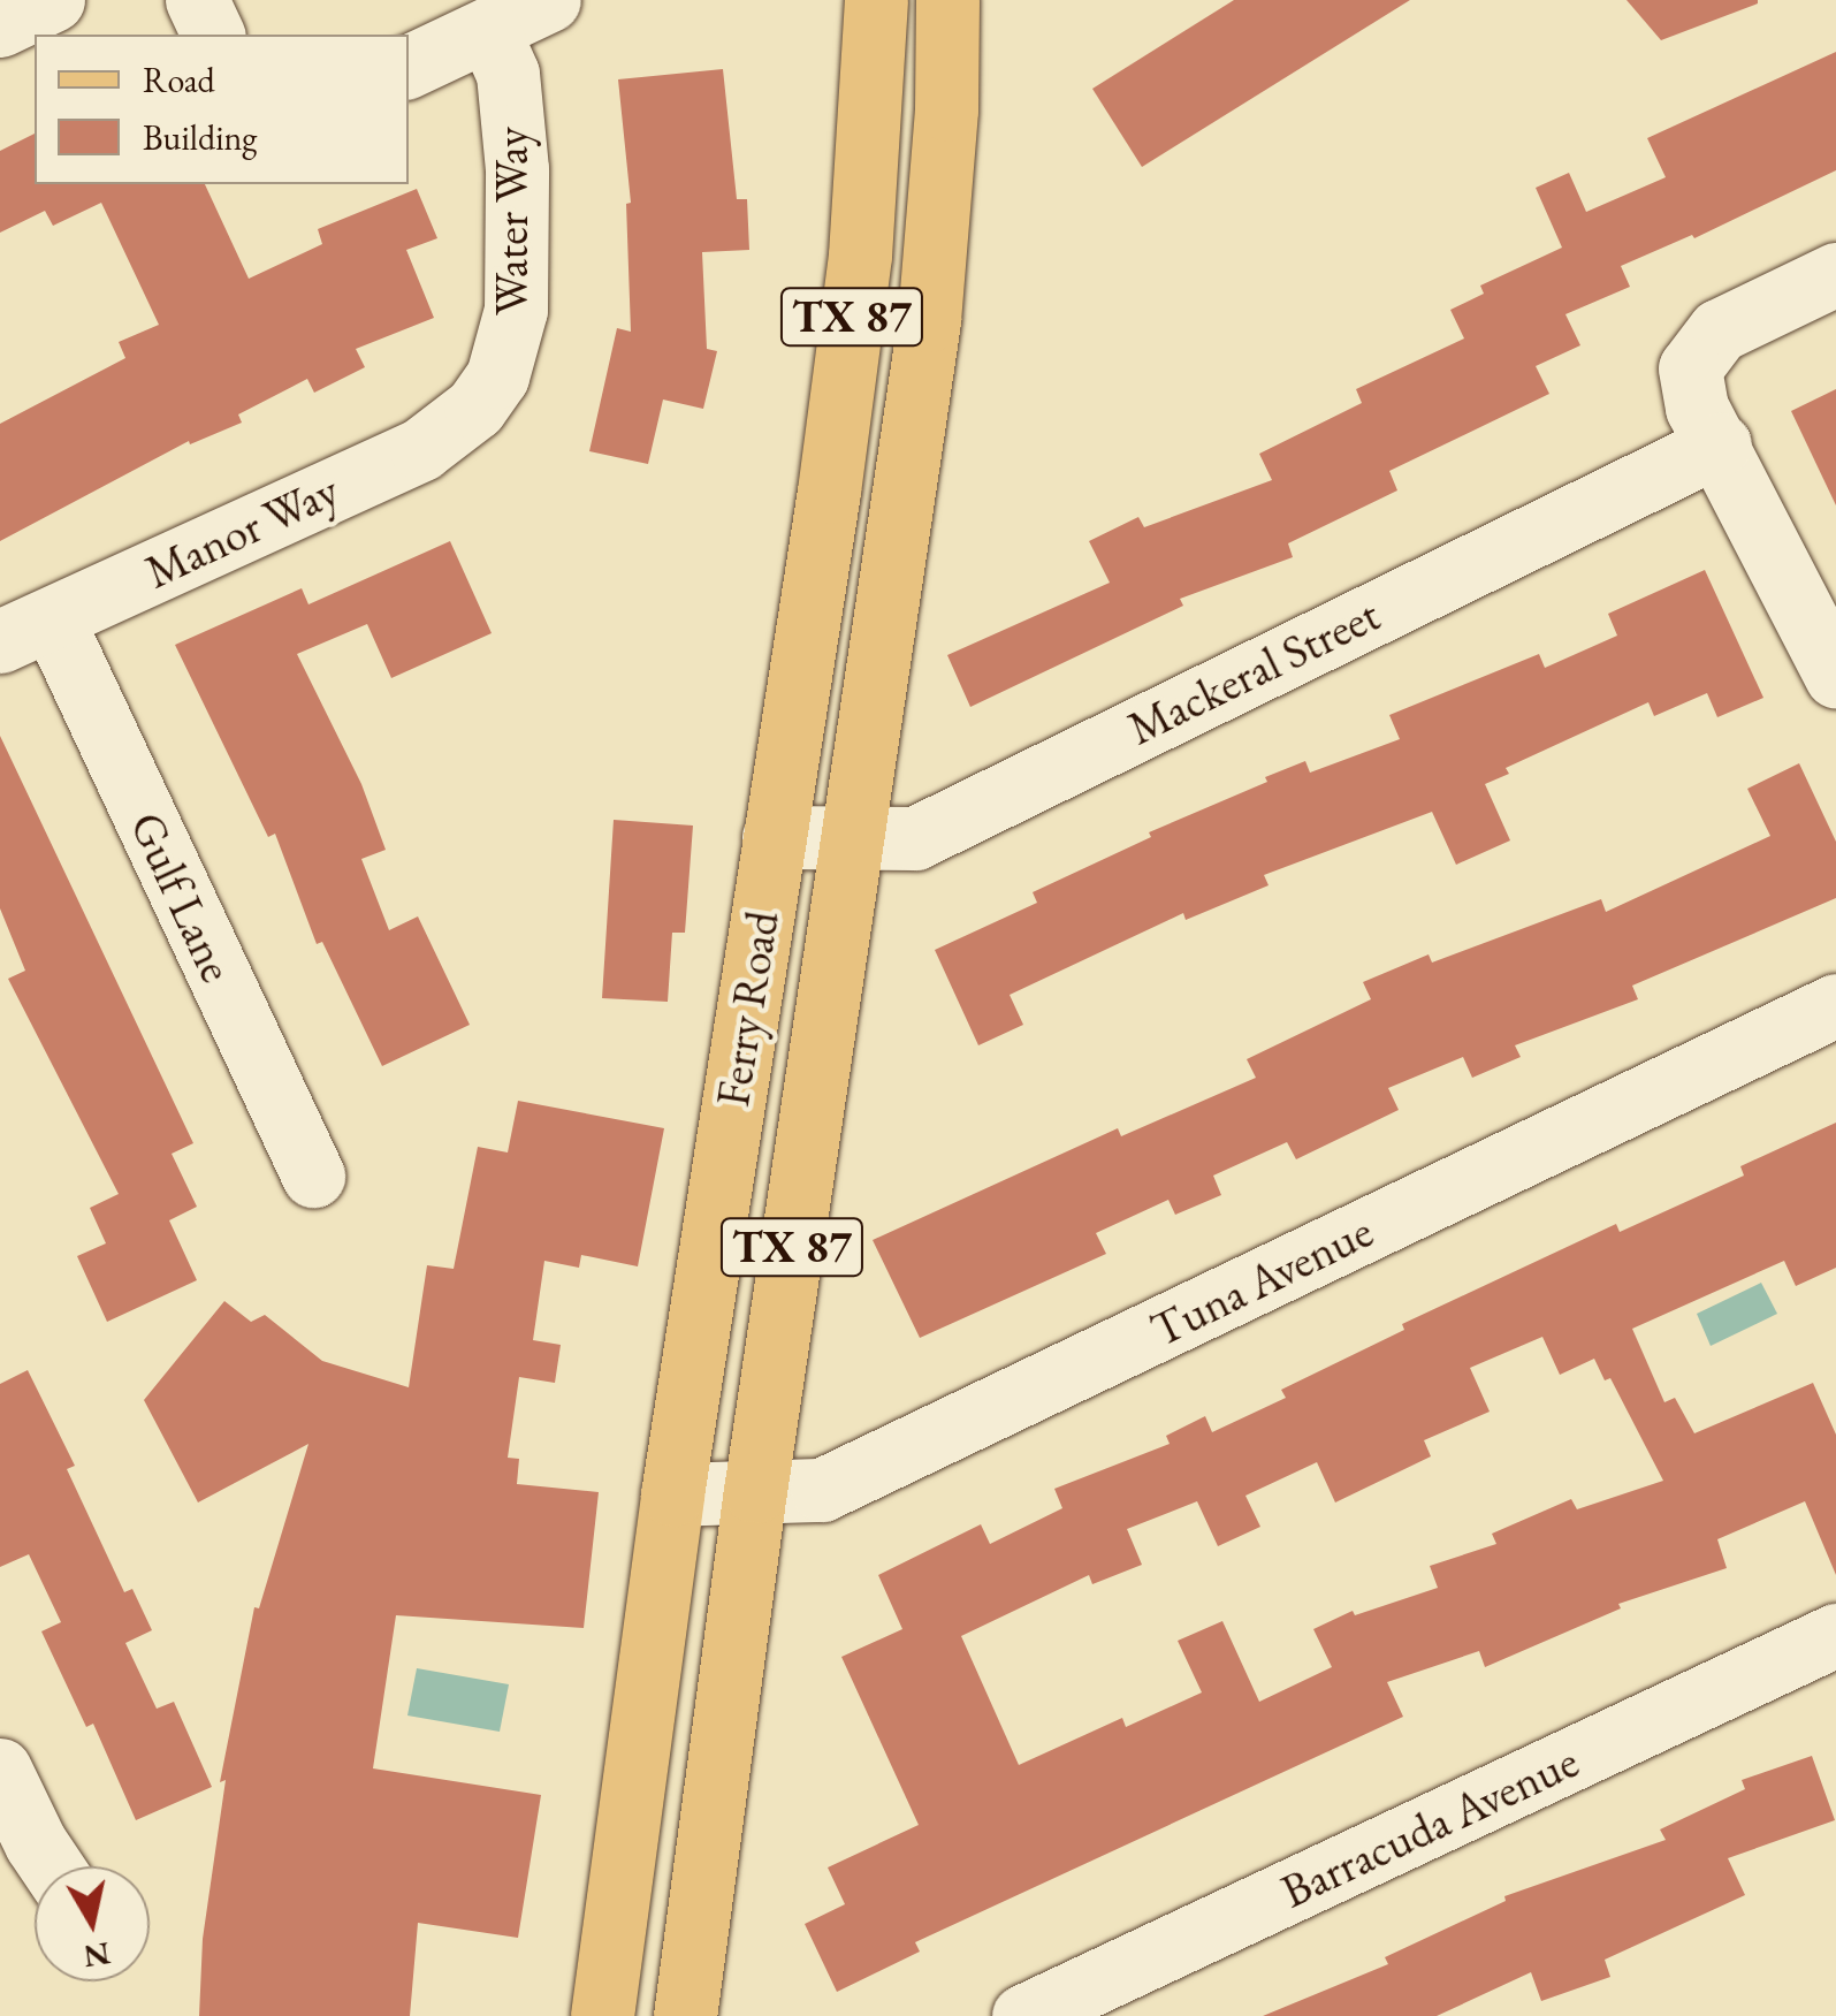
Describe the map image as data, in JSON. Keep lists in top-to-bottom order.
{
  "streets": {
    "main road": ["TX 87", "Ferry Road"],
    "street": [
      "Water Way",
      "Manor Way",
      "Mackeral Street",
      "Gulf Lane",
      "Tuna Avenue",
      "Barracuda Avenue"
    ]
  },
  "crossings": [
    ["Water Way", "Manor Way"],
    ["Manor Way", "Gulf Lane"],
    ["Mackeral Street", "Ferry Road"],
    ["Ferry Road", "Tuna Avenue"]
  ],
  "legend": ["Road", "Building"],
  "north": "bottom"
}
